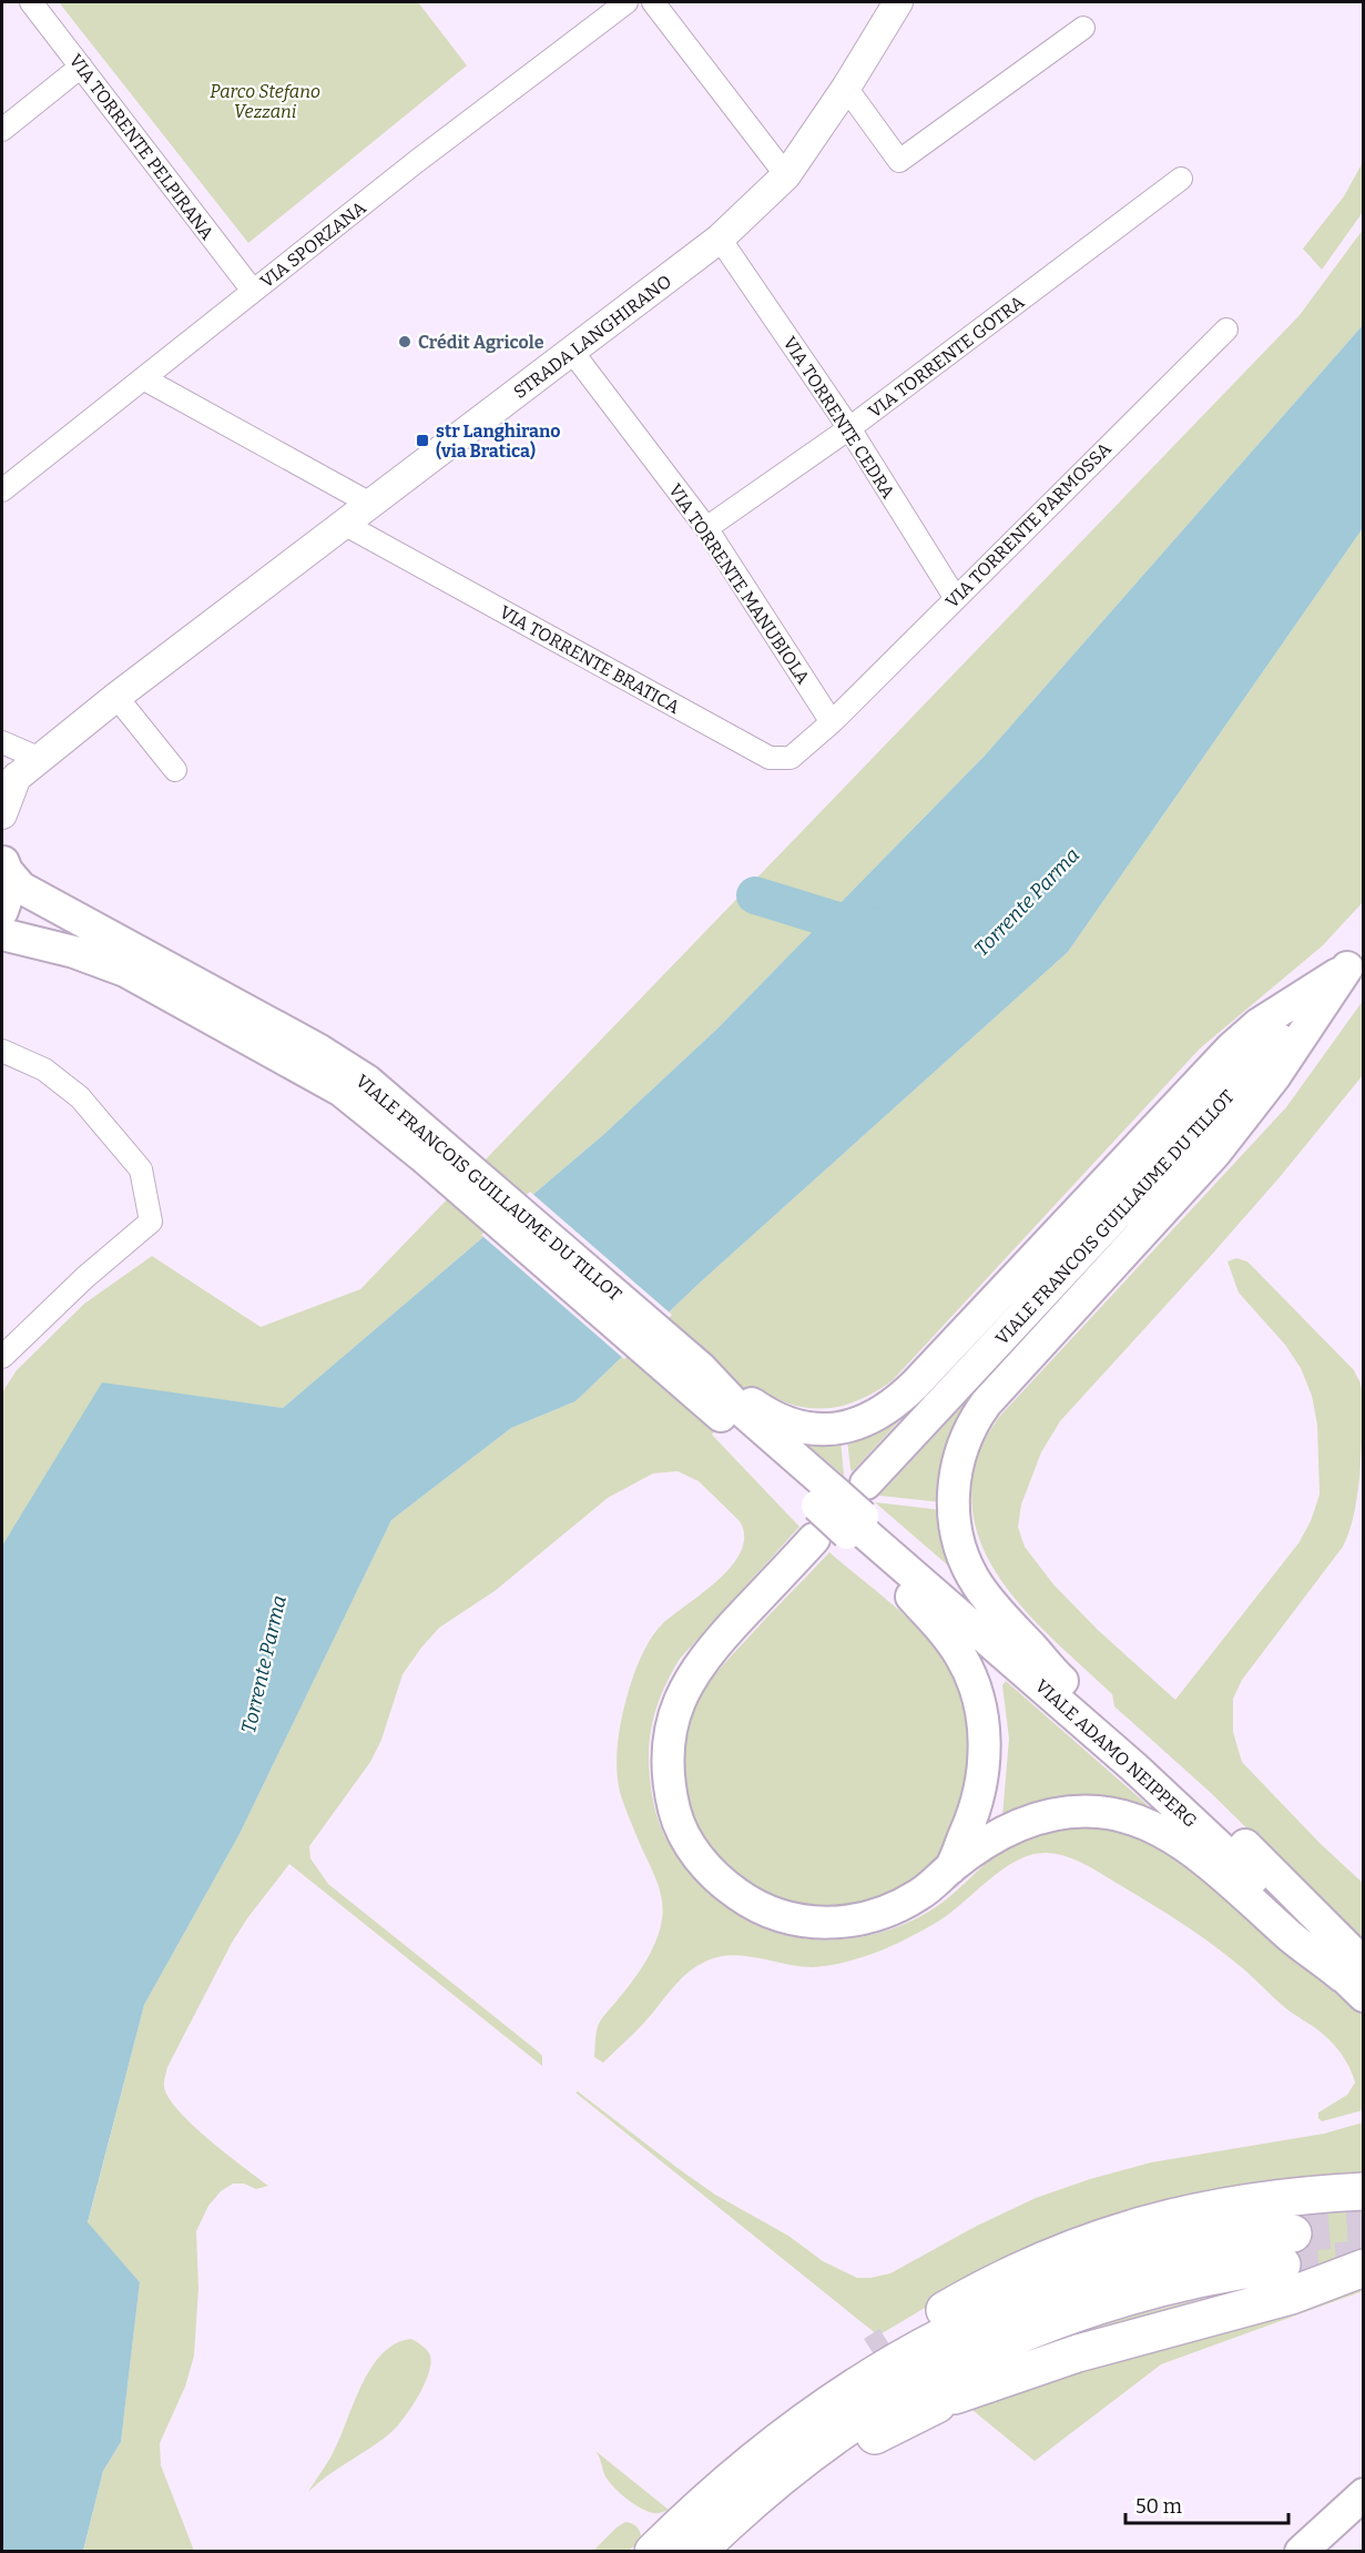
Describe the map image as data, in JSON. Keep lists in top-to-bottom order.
{
  "streets": {
    "main road": ["VIALE FRANCOIS GUILLAUME DU TILLOT", "VIALE ADAMO NEIPPERG"],
    "street": [
      "VIA TORRENTE PELPIRANA",
      "VIA SPORZANA",
      "STRADA LANGHIRANO",
      "VIA TORRENTE GOTRA",
      "VIA TORRENTE CEDRA",
      "VIA TORRENTE PARMOSSA",
      "VIA TORRENTE MANUBIOLA",
      "VIA TORRENTE BRATICA"
    ]
  },
  "crossings": [
    ["VIA TORRENTE PELPIRANA", "VIA SPORZANA"],
    ["STRADA LANGHIRANO", "VIA TORRENTE CEDRA"],
    ["STRADA LANGHIRANO", "VIA TORRENTE MANUBIOLA"],
    ["STRADA LANGHIRANO", "VIA TORRENTE BRATICA"],
    ["VIA TORRENTE GOTRA", "VIA TORRENTE CEDRA"],
    ["VIA TORRENTE GOTRA", "VIA TORRENTE MANUBIOLA"],
    ["VIA TORRENTE CEDRA", "VIA TORRENTE PARMOSSA"],
    ["VIA TORRENTE PARMOSSA", "VIA TORRENTE MANUBIOLA"],
    ["VIA TORRENTE PARMOSSA", "VIA TORRENTE BRATICA"],
    ["VIA TORRENTE MANUBIOLA", "VIA TORRENTE BRATICA"],
    ["VIALE FRANCOIS GUILLAUME DU TILLOT", "VIALE ADAMO NEIPPERG"]
  ],
  "water": ["Torrente Parma"],
  "parks": ["Parco Stefano Vezzani"],
  "places": {
    "other": ["Crédit Agricole"],
    "transit": ["str Langhirano (via Bratica)"]
  },
  "scale_bar": "50 m"
}
